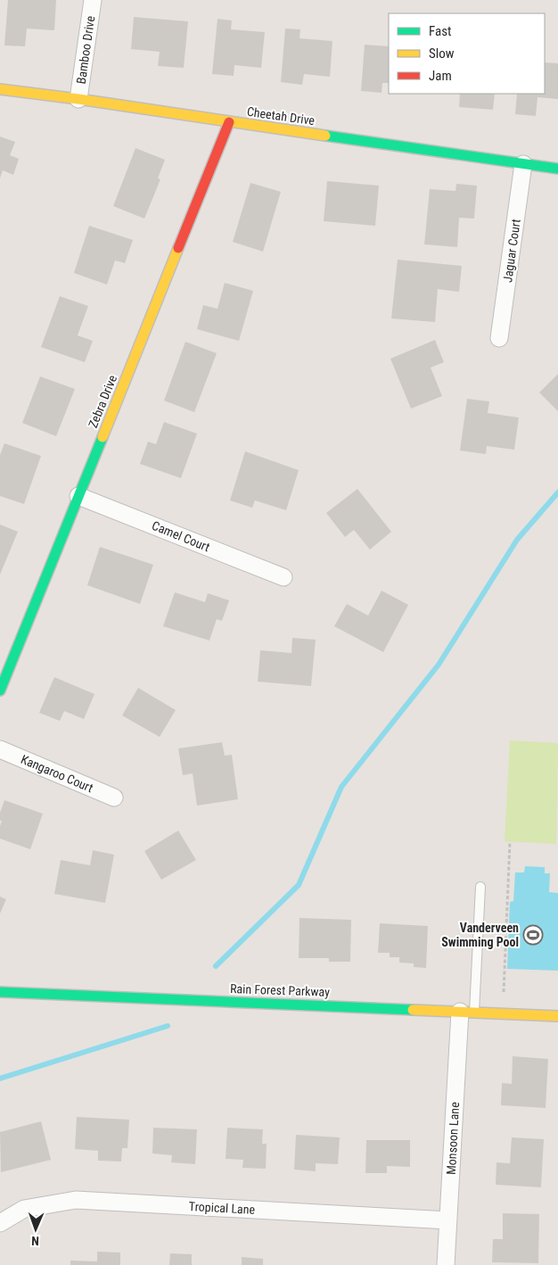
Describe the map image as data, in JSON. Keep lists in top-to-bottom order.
{
  "streets": {
    "street": [
      "Bamboo Drive",
      "Cheetah Drive",
      "Jaguar Court",
      "Zebra Drive",
      "Camel Court",
      "Kangaroo Court",
      "Rain Forest Parkway",
      "Monsoon Lane",
      "Tropical Lane"
    ]
  },
  "crossings": [
    ["Bamboo Drive", "Cheetah Drive"],
    ["Cheetah Drive", "Jaguar Court"],
    ["Cheetah Drive", "Zebra Drive"],
    ["Zebra Drive", "Camel Court"],
    ["Rain Forest Parkway", "Monsoon Lane"],
    ["Monsoon Lane", "Tropical Lane"]
  ],
  "places": {
    "sports": ["Vanderveen Swimming Pool"]
  },
  "legend": ["Fast", "Slow", "Jam"],
  "north": "bottom"
}
